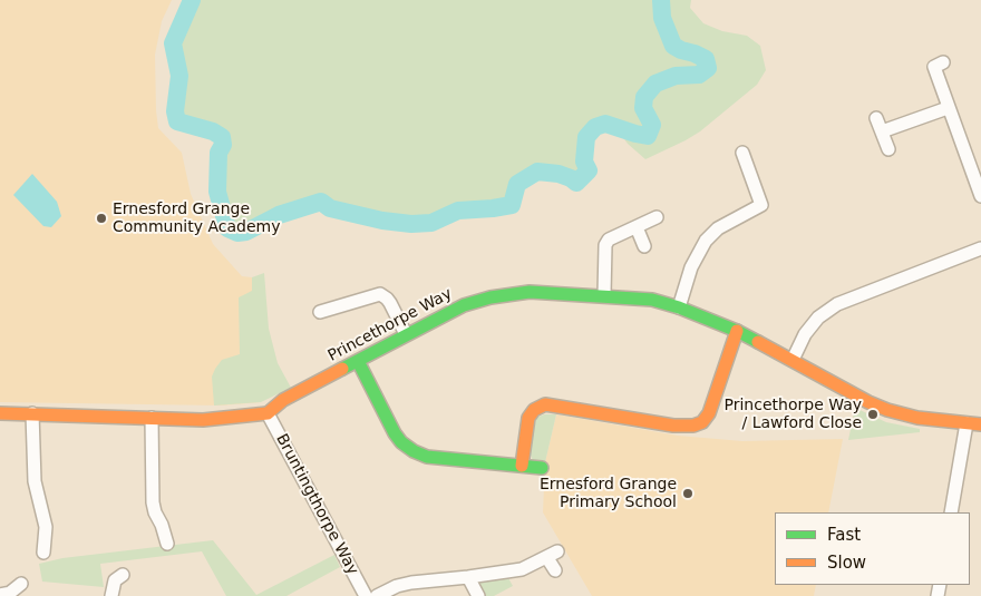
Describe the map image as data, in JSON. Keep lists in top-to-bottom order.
{
  "streets": {
    "street": ["Princethorpe Way", "Bruntingthorpe Way"]
  },
  "crossings": [
    ["Princethorpe Way", "Bruntingthorpe Way"]
  ],
  "places": ["Ernesford Grange Community Academy", "Princethorpe Way / Lawford Close", "Ernesford Grange Primary School"],
  "legend": ["Fast", "Slow"]
}
